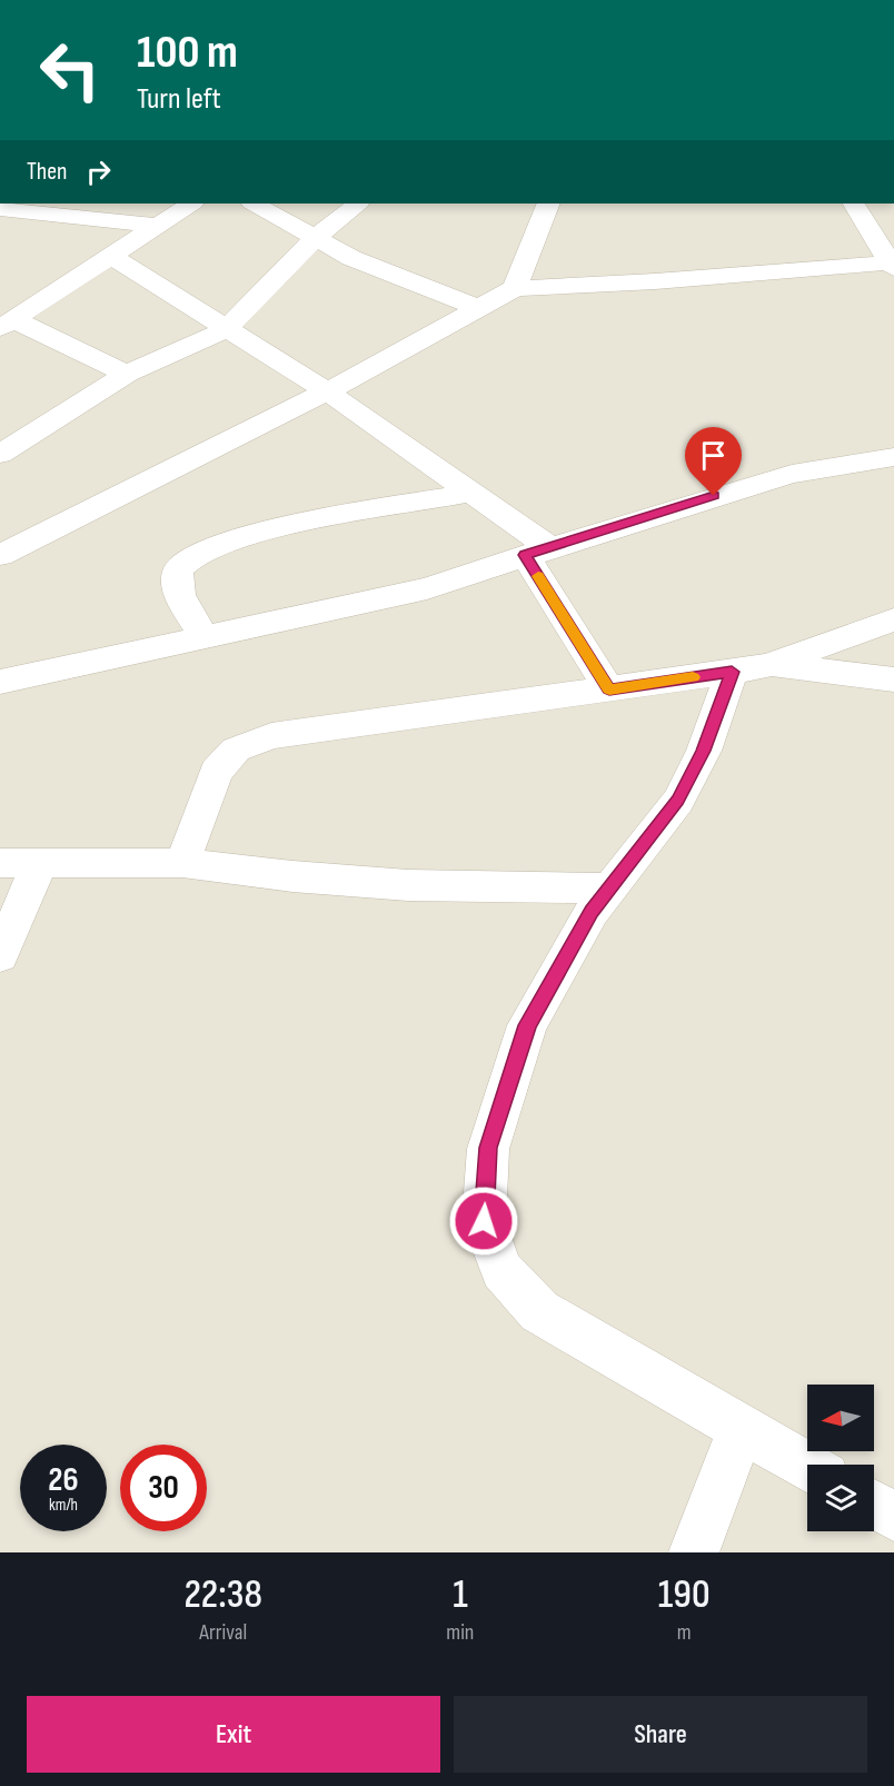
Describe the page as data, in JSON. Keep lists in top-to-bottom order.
{
  "north": "left",
  "page": {
    "turn": ["100 m", "Turn left"],
    "then": "Then",
    "speed": "26 km/h",
    "limit": "30",
    "eta": [
      "22:38",
      "Arrival",
      "1",
      "min",
      "190",
      "m"
    ],
    "buttons": ["Exit", "Share"]
  }
}
